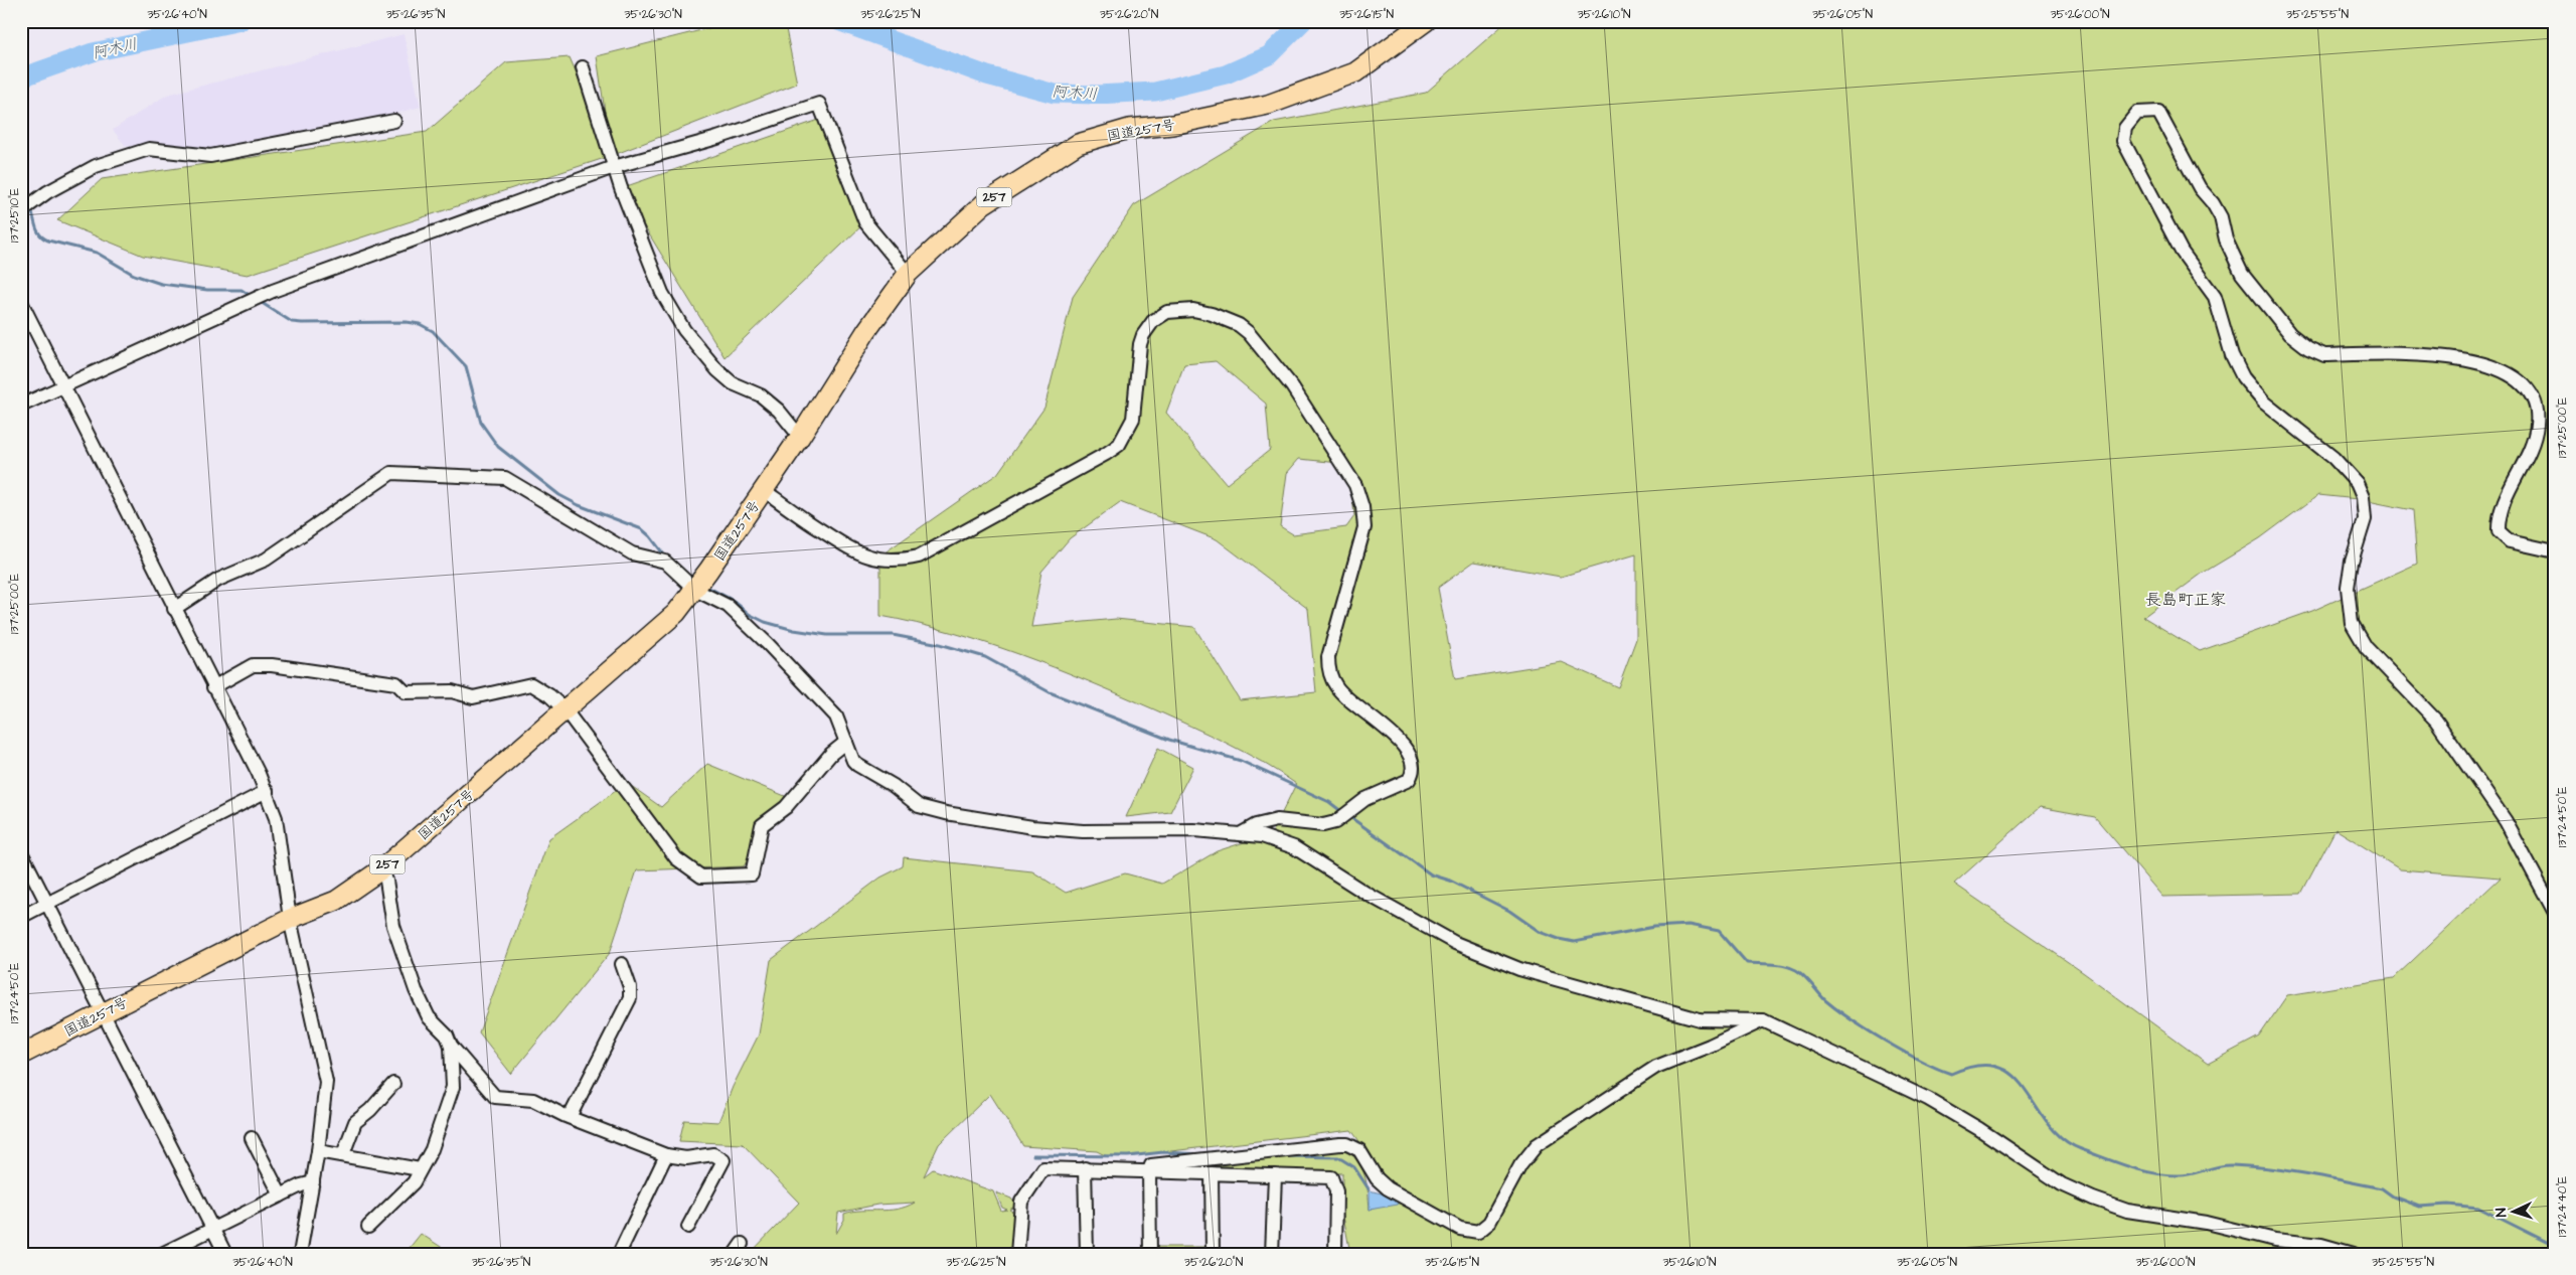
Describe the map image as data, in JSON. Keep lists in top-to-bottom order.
{
  "streets": {
    "highway": ["国道257号", "257"]
  },
  "districts": ["長島町正家"],
  "water": ["阿木川"],
  "north": "left",
  "coordinates": [
    "35°26'40\"N",
    "35°26'35\"N",
    "35°26'30\"N",
    "35°26'25\"N",
    "35°26'20\"N",
    "35°26'15\"N",
    "35°26'10\"N",
    "35°26'05\"N",
    "35°26'00\"N",
    "35°25'55\"N",
    "137°25'10\"E",
    "137°25'00\"E",
    "137°24'50\"E",
    "137°24'40\"E"
  ]
}
